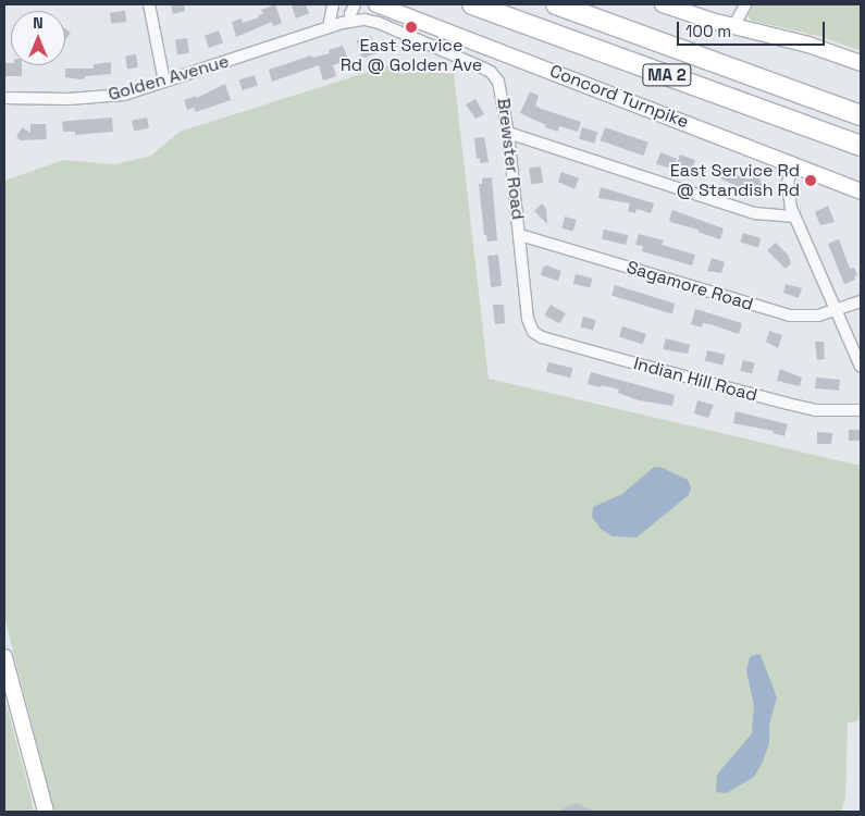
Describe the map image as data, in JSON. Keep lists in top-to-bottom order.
{
  "streets": {
    "highway": ["MA 2", "Concord Turnpike"],
    "street": [
      "Golden Avenue",
      "Brewster Road",
      "Sagamore Road",
      "Indian Hill Road"
    ]
  },
  "crossings": [
    ["Golden Avenue", "Brewster Road"],
    ["Brewster Road", "Sagamore Road"],
    ["Brewster Road", "Indian Hill Road"]
  ],
  "places": ["East Service Rd @ Golden Ave", "East Service Rd @ Standish Rd"],
  "scale_bar": "100 m",
  "north": "top"
}
